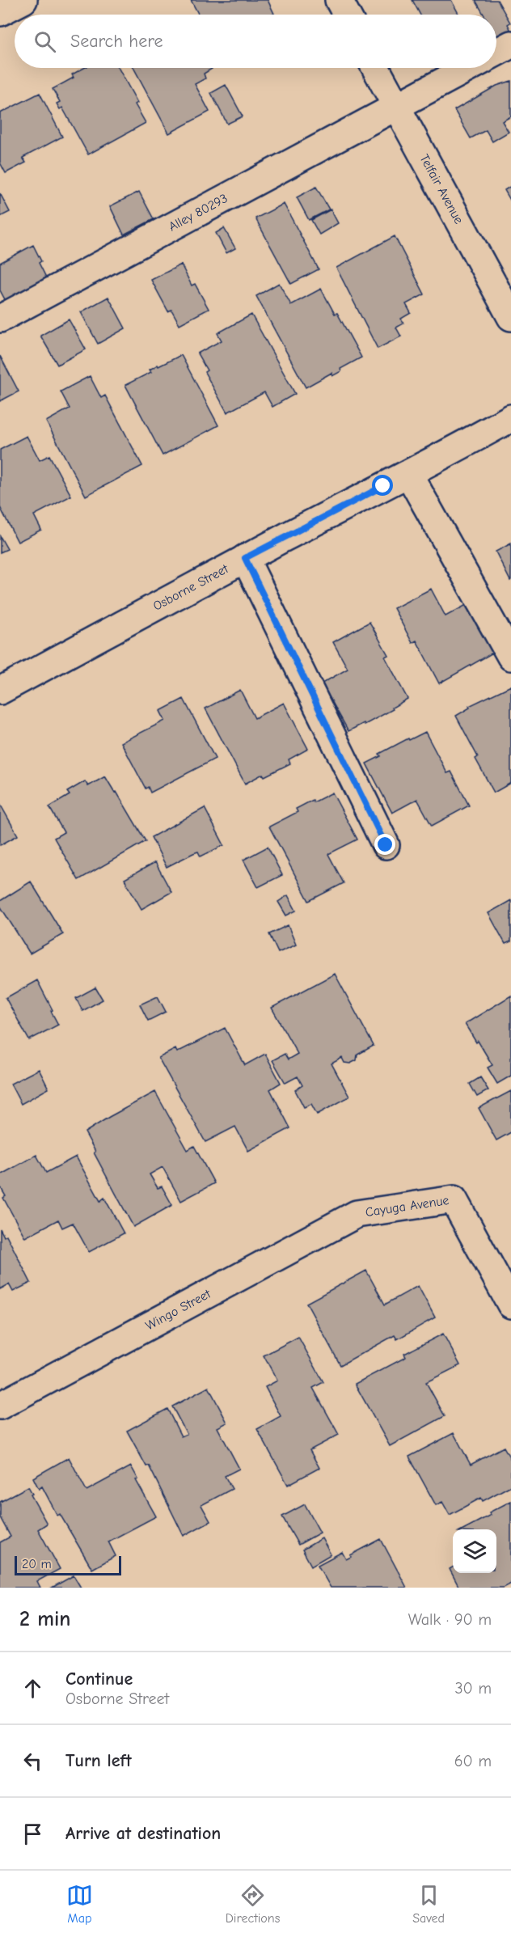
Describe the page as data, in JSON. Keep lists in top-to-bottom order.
{
  "streets": {
    "street": [
      "Telfair Avenue",
      "Alley 80293",
      "Osborne Street",
      "Cayuga Avenue",
      "Wingo Street"
    ]
  },
  "crossings": [
    ["Telfair Avenue", "Alley 80293"],
    ["Cayuga Avenue", "Wingo Street"]
  ],
  "scale_bar": "20 m",
  "page": {
    "search": "Search here",
    "scale": "20 m",
    "heading": ["2 min", "Walk · 90 m"],
    "list": [
      ["Continue", "Osborne Street", "30 m"],
      ["Turn left", "60 m"],
      "Arrive at destination"
    ],
    "nav": ["Map", "Directions", "Saved"]
  }
}
